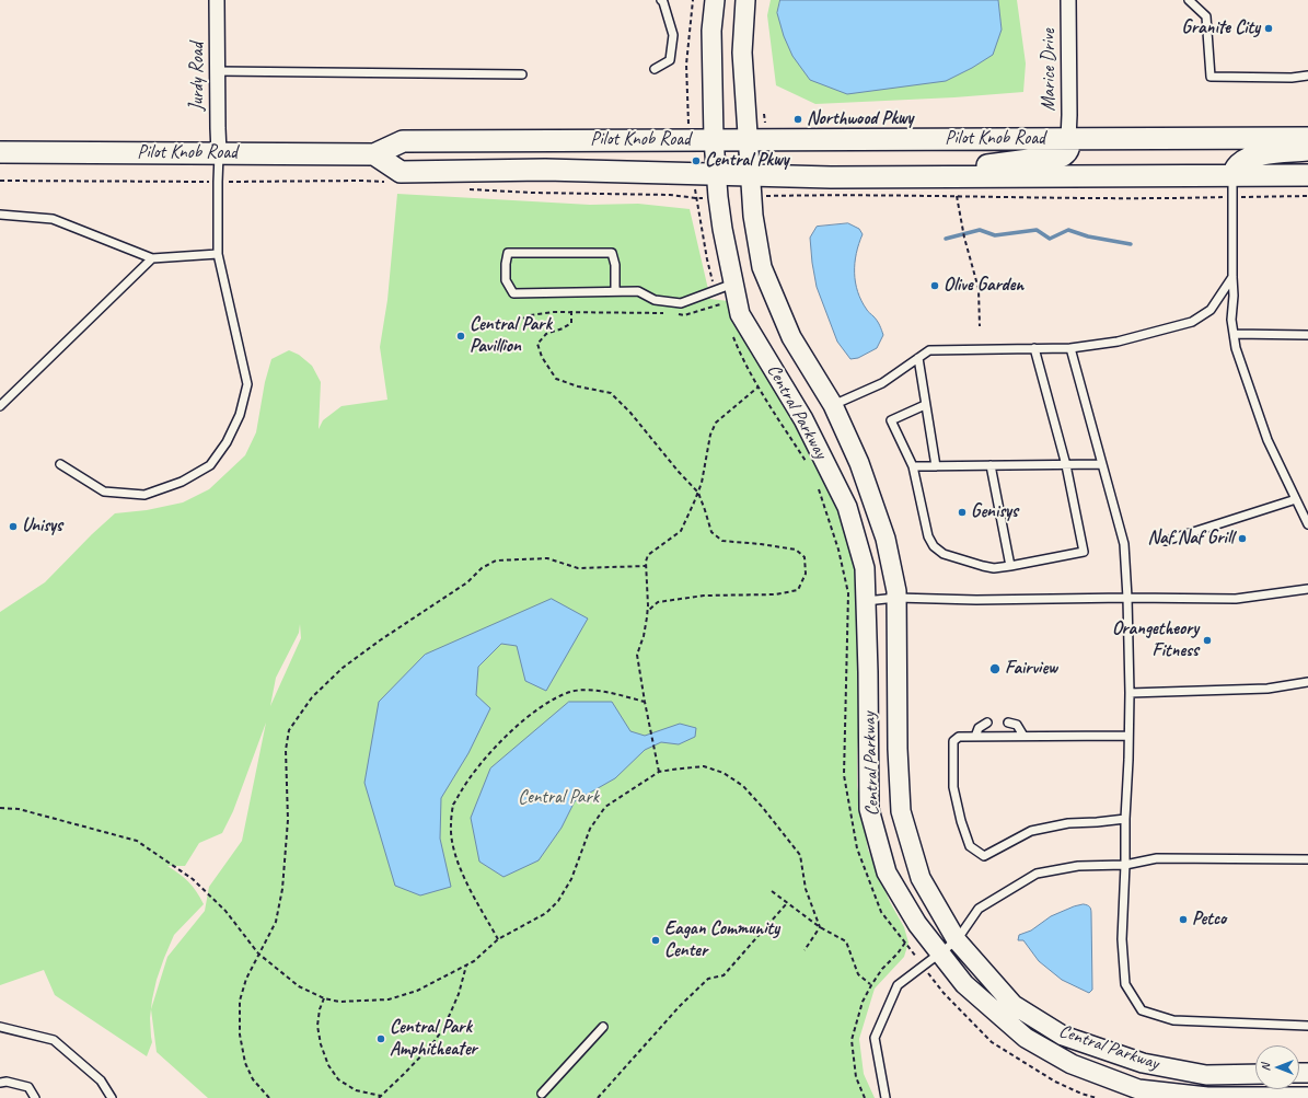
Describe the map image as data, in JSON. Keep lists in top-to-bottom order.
{
  "streets": {
    "main road": ["Pilot Knob Road"],
    "street": ["Marice Drive", "Jurdy Road", "Central Parkway"]
  },
  "crossings": [
    ["Marice Drive", "Pilot Knob Road"],
    ["Jurdy Road", "Pilot Knob Road"],
    ["Pilot Knob Road", "Central Parkway"]
  ],
  "parks": ["Central Park"],
  "places": [
    "Granite City",
    "Northwood Pkwy",
    "Central Pkwy",
    "Olive Garden",
    "Central Park Pavillion",
    "Genisys",
    "Unisys",
    "Naf Naf Grill",
    "Orangetheory Fitness",
    "Fairview",
    "Petco",
    "Eagan Community Center",
    "Central Park Amphitheater"
  ],
  "north": "left"
}
